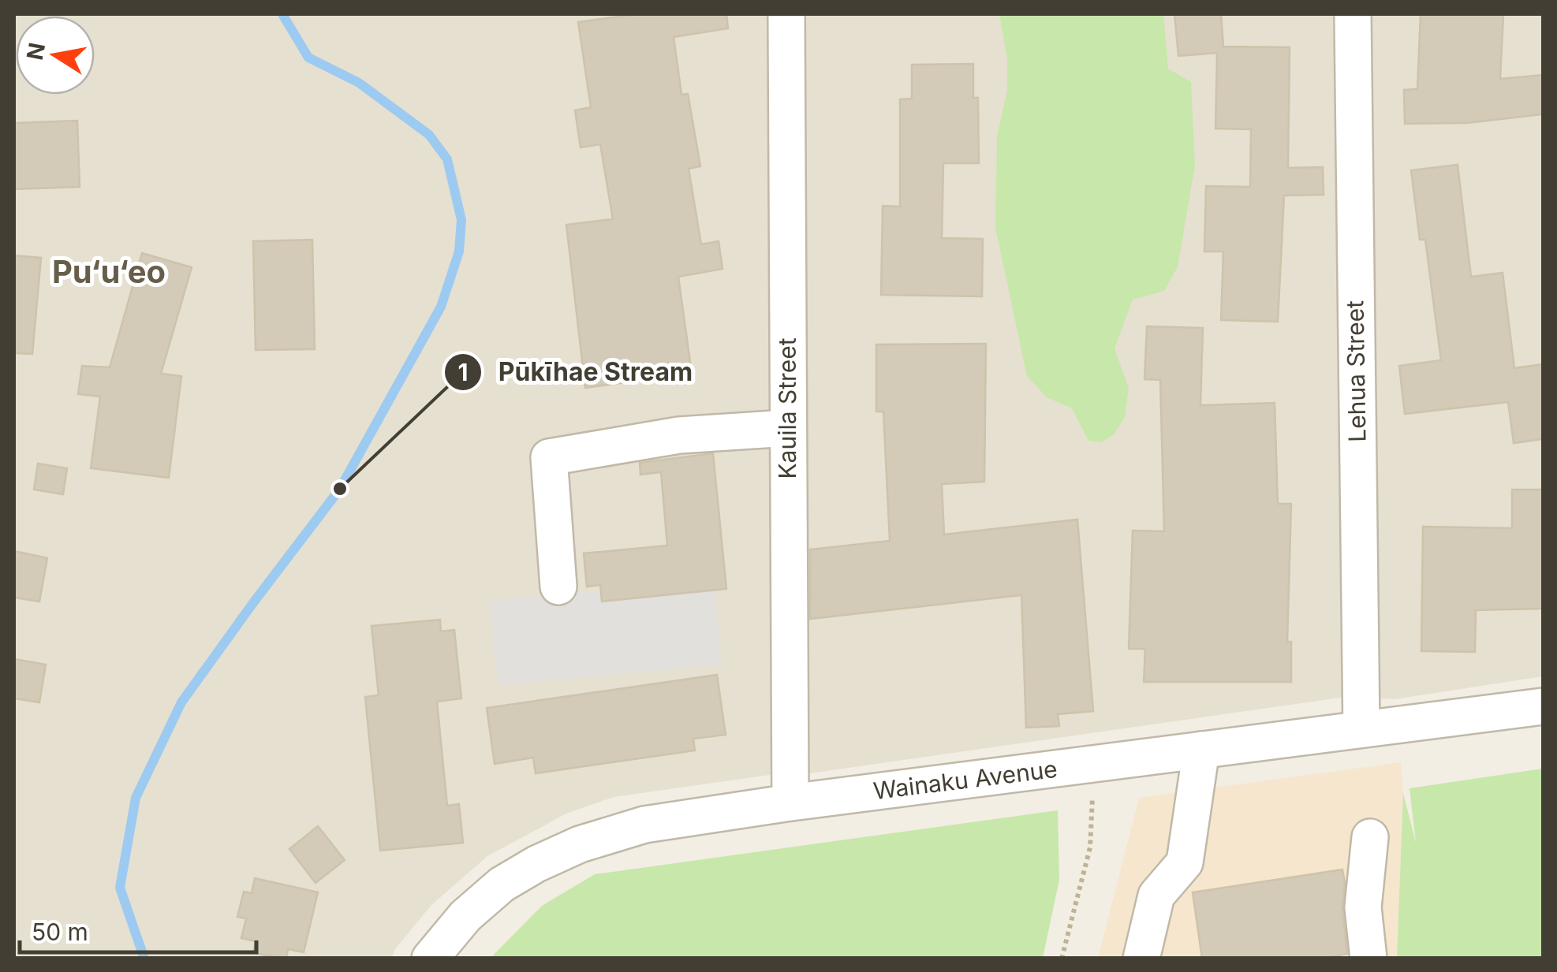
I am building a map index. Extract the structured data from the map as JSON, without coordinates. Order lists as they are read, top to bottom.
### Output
{
  "streets": {
    "street": ["Lehua Street", "Kauila Street", "Wainaku Avenue"]
  },
  "crossings": [
    ["Lehua Street", "Wainaku Avenue"],
    ["Kauila Street", "Wainaku Avenue"]
  ],
  "districts": ["Pu‘u‘eo"],
  "places": ["Pūkīhae Stream"],
  "scale_bar": "50 m",
  "north": "left"
}
